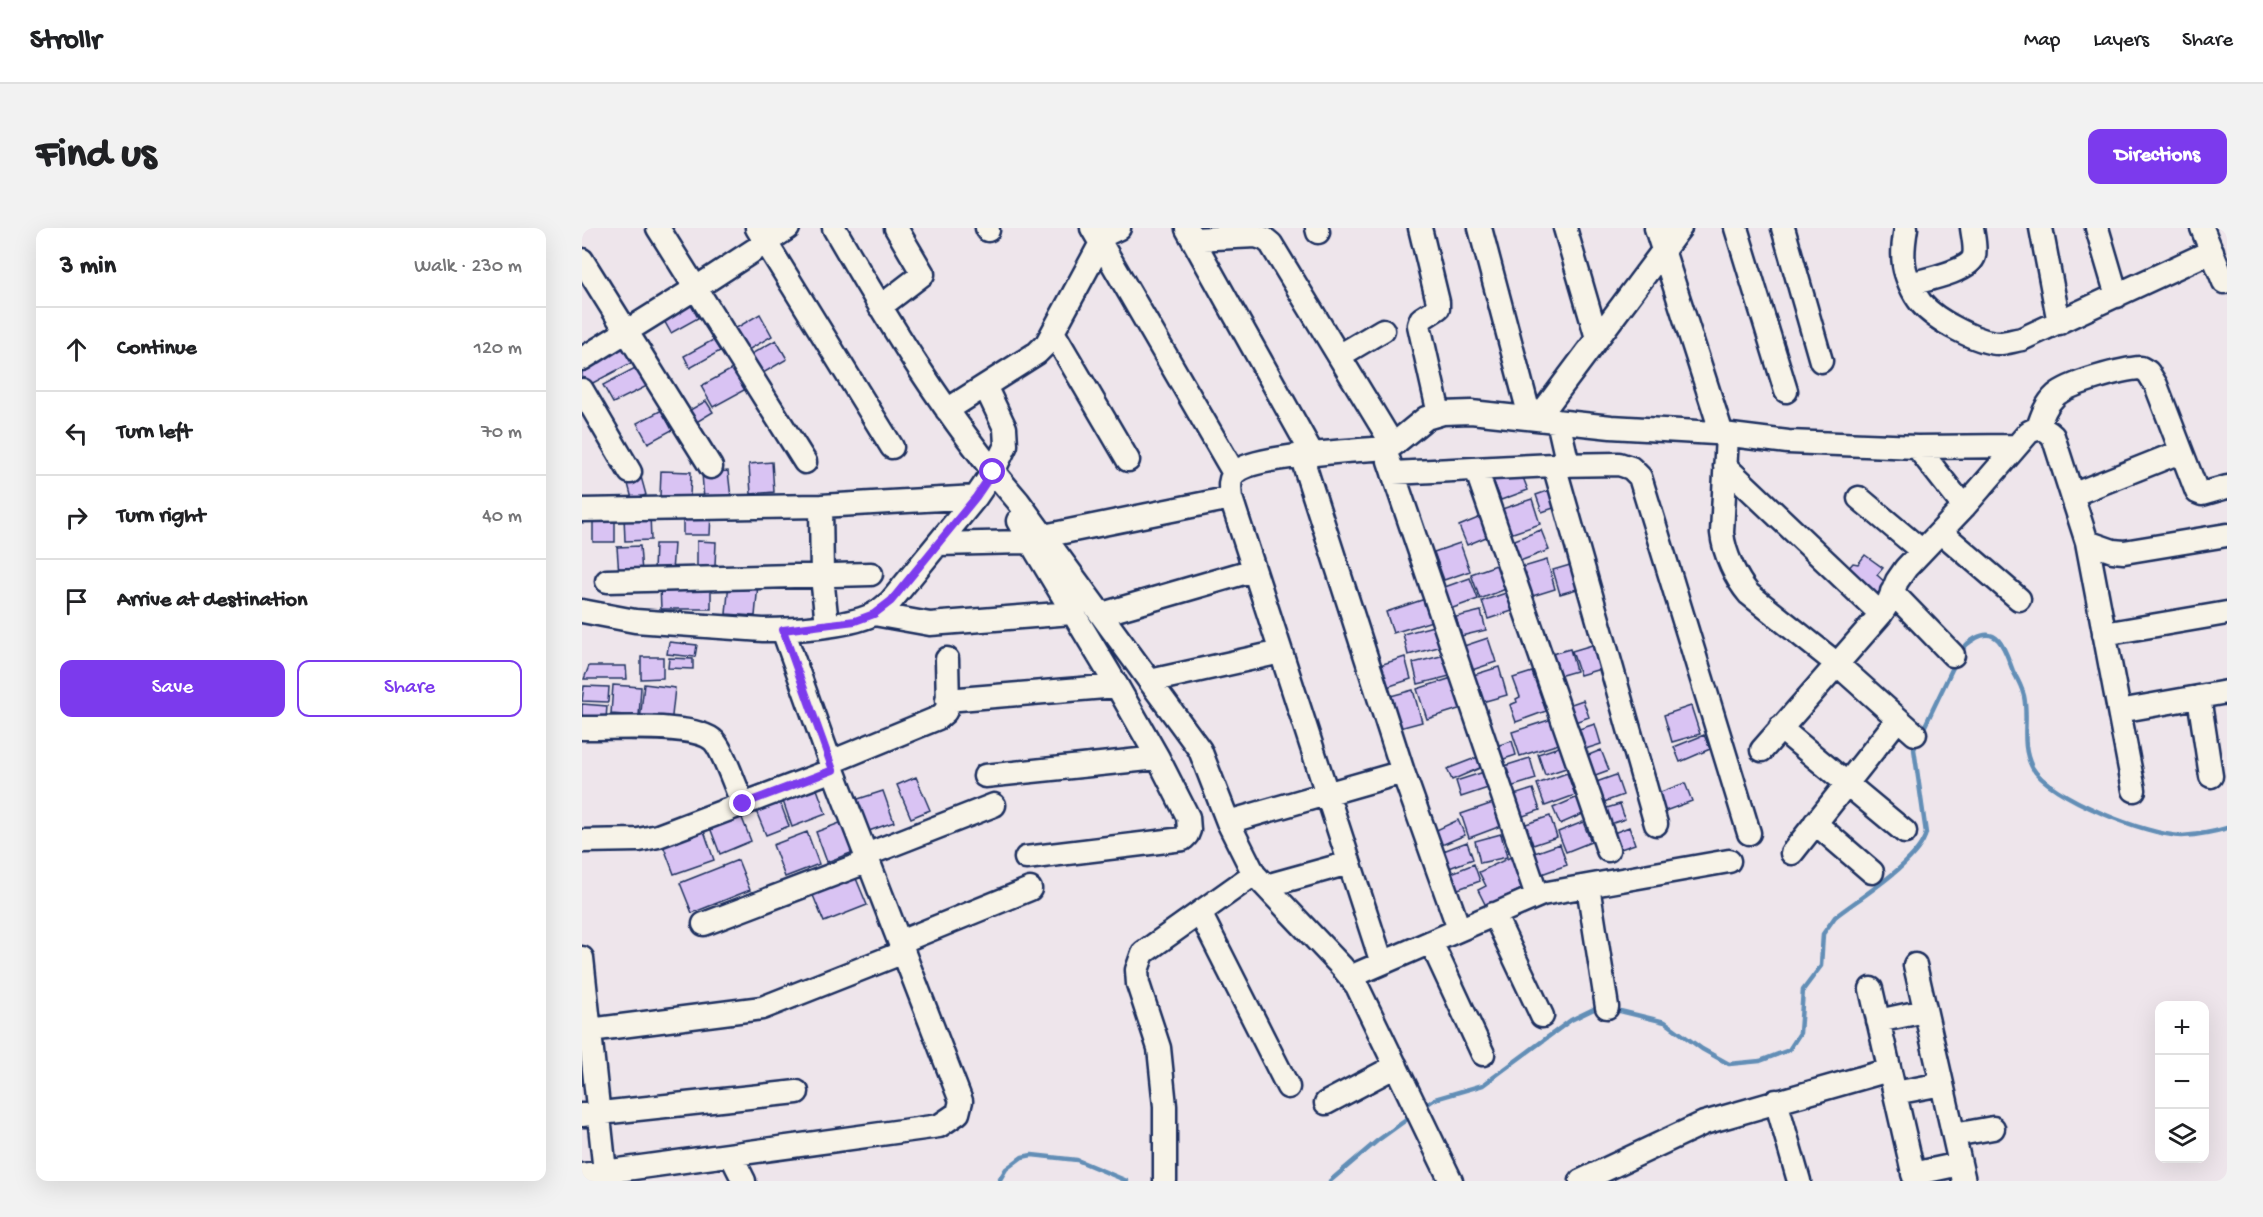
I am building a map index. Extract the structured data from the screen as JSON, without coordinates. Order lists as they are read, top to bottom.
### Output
{
  "page": {
    "header": "Strollr",
    "nav": ["Map", "Layers", "Share"],
    "buttons": [
      "Directions",
      ["Save", "Share"]
    ],
    "title": "Find us",
    "heading": ["3 min", "Walk · 230 m"],
    "list": [
      ["Continue", "120 m"],
      ["Turn left", "70 m"],
      ["Turn right", "40 m"],
      "Arrive at destination"
    ],
    "map_buttons": ["+", "−"]
  }
}
